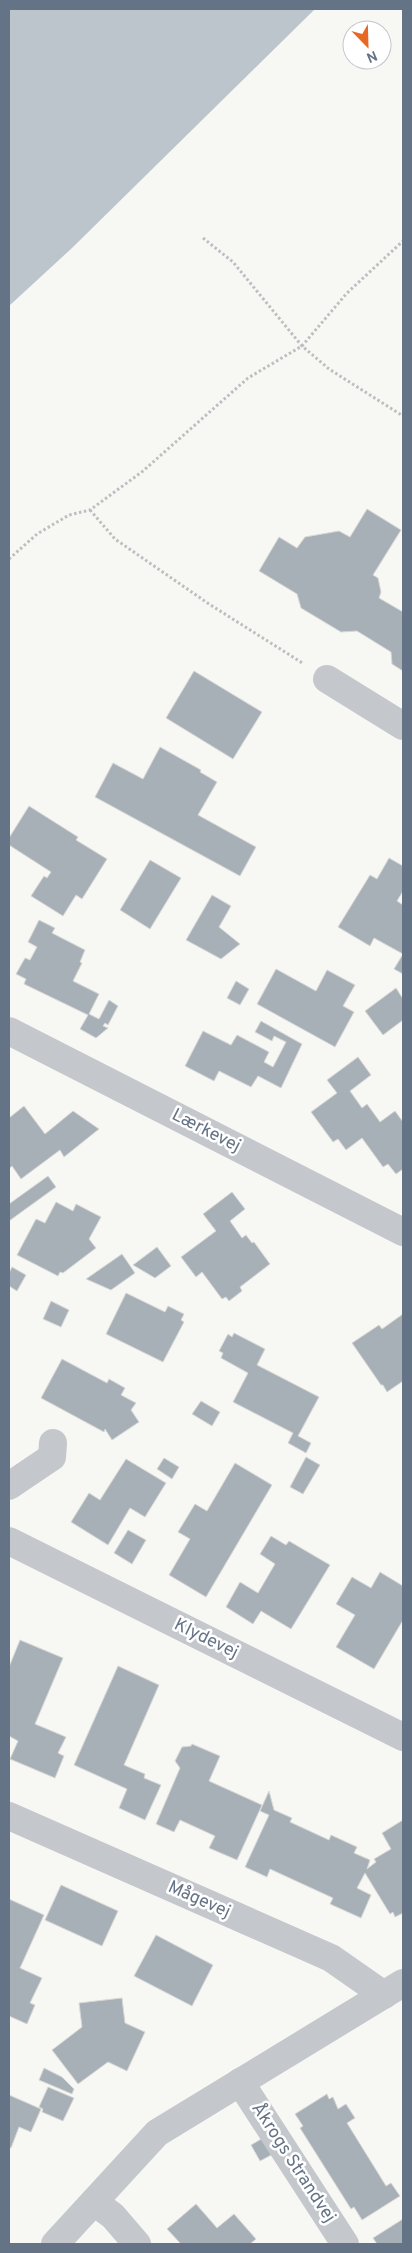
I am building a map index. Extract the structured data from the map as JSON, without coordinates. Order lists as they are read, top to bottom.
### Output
{
  "streets": {
    "street": [
      "Lærkevej",
      "Klydevej",
      "Mågevej",
      "Åkrogs Strandvej"
    ]
  },
  "north": "bottom right"
}
